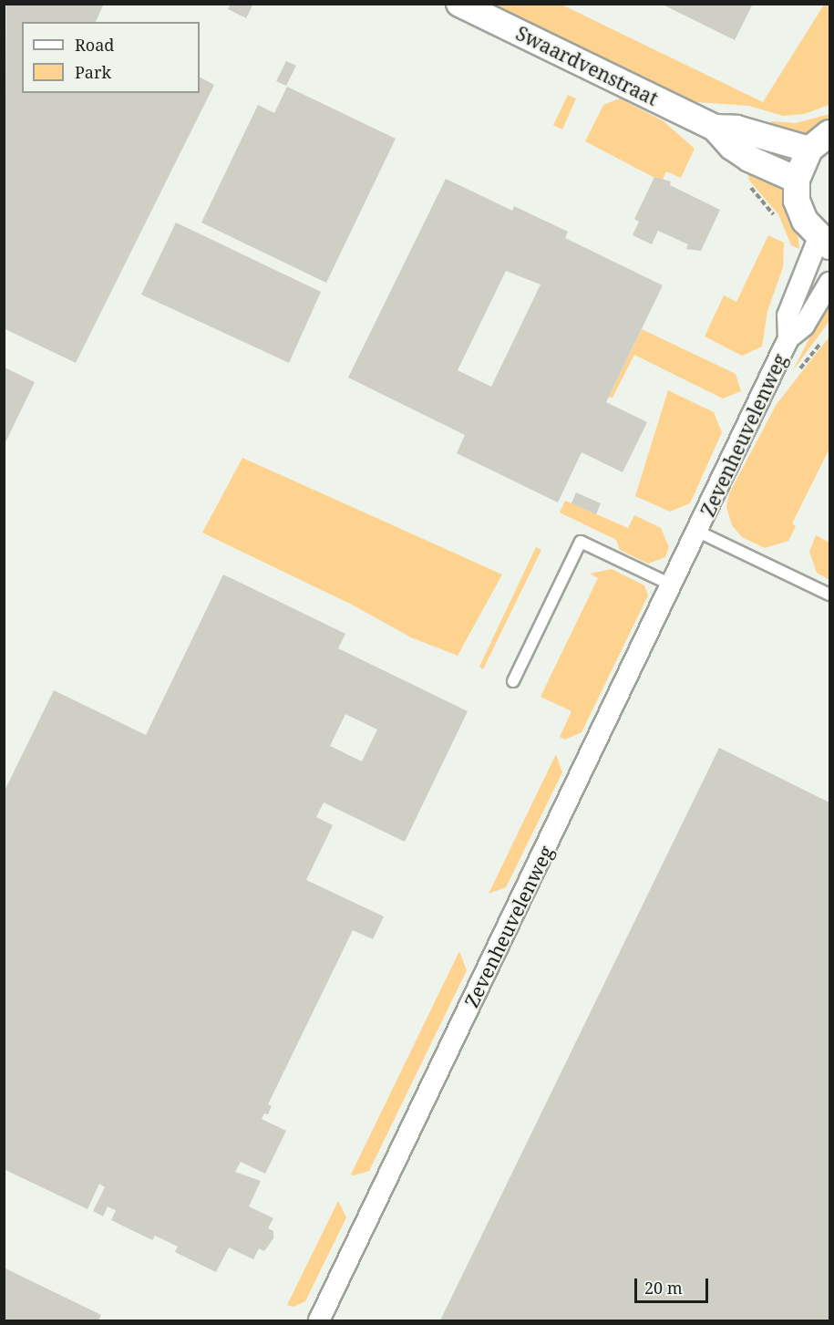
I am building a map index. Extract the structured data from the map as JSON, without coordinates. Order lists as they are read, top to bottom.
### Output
{
  "streets": {
    "street": ["Swaardvenstraat", "Zevenheuvelenweg"]
  },
  "legend": ["Road", "Park"],
  "scale_bar": "20 m"
}
